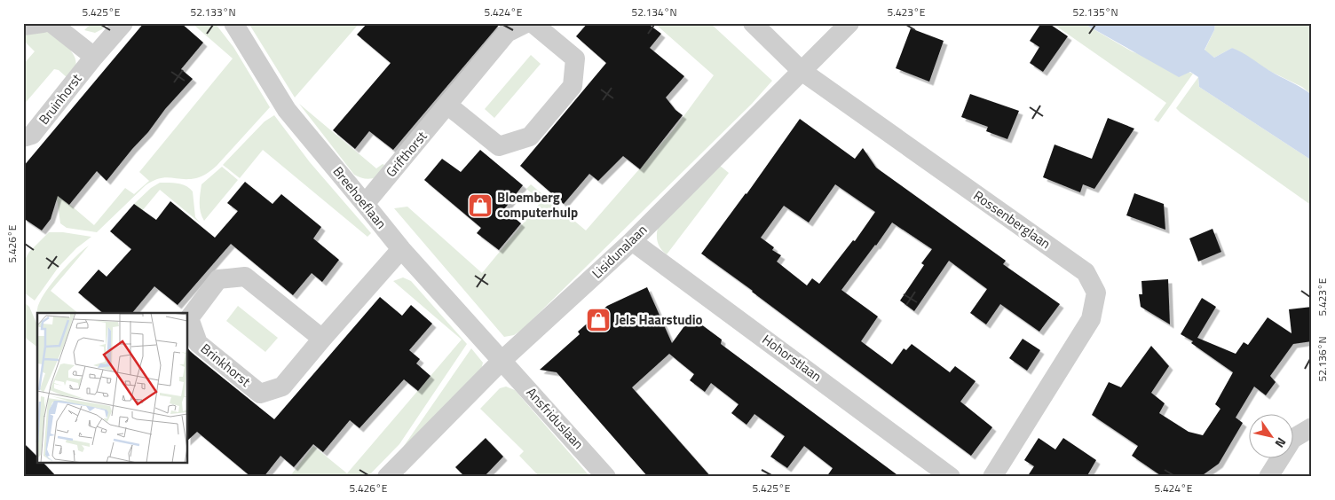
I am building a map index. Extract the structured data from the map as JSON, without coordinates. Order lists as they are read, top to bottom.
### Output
{
  "streets": {
    "street": [
      "Bruinhorst",
      "Grifthorst",
      "Breehoeflaan",
      "Rossenberglaan",
      "Lisidunalaan",
      "Hohorstlaan",
      "Brinkhorst",
      "Ansfriduslaan"
    ]
  },
  "crossings": [
    ["Grifthorst", "Breehoeflaan"],
    ["Breehoeflaan", "Lisidunalaan"],
    ["Breehoeflaan", "Brinkhorst"],
    ["Breehoeflaan", "Ansfriduslaan"],
    ["Rossenberglaan", "Lisidunalaan"],
    ["Lisidunalaan", "Hohorstlaan"],
    ["Lisidunalaan", "Ansfriduslaan"]
  ],
  "places": {
    "shop": ["Bloemberg computerhulp", "Jels Haarstudio"]
  },
  "north": "bottom right",
  "coordinates": [
    "5.425°E",
    "52.133°N",
    "5.424°E",
    "52.134°N",
    "5.423°E",
    "52.135°N",
    "5.426°E",
    "52.136°N"
  ]
}
